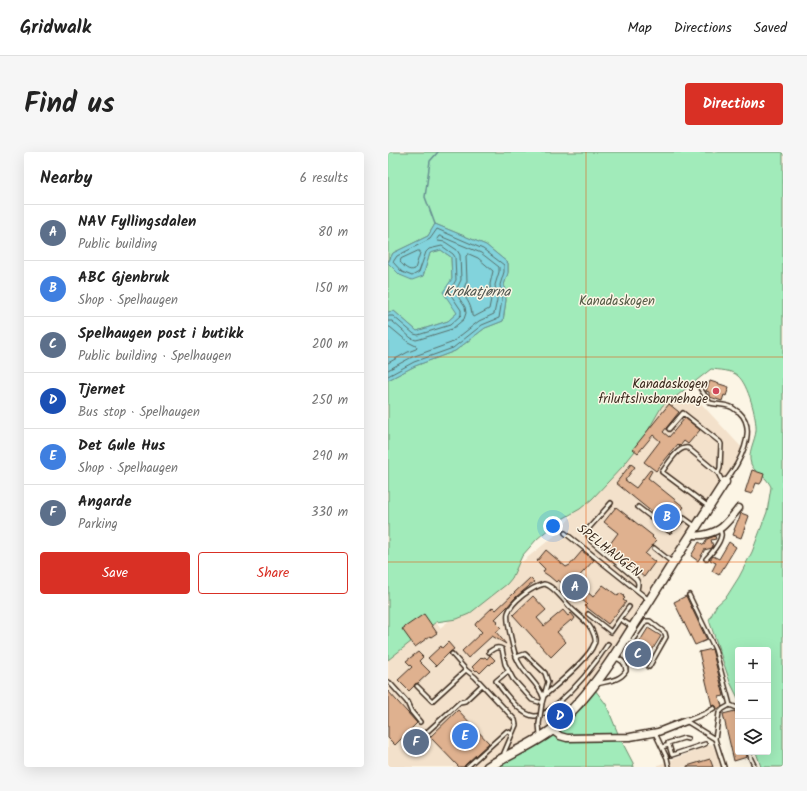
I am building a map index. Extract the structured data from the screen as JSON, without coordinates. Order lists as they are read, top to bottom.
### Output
{
  "streets": {
    "lane": ["SPELHAUGEN"]
  },
  "water": ["Krokatjørna"],
  "parks": ["Kanadaskogen"],
  "places": ["Kanadaskogen friluftslivsbarnehage"],
  "page": {
    "header": "Gridwalk",
    "nav": ["Map", "Directions", "Saved"],
    "title": "Find us",
    "buttons": [
      "Directions",
      ["Save", "Share"]
    ],
    "heading": ["Nearby", "6 results"],
    "list": [
      {
        "mark": "A",
        "name": "NAV Fyllingsdalen",
        "note": "Public building",
        "value": "80 m"
      },
      {
        "mark": "B",
        "name": "ABC Gjenbruk",
        "note": "Shop · Spelhaugen",
        "value": "150 m"
      },
      {
        "mark": "C",
        "name": "Spelhaugen post i butikk",
        "note": "Public building · Spelhaugen",
        "value": "200 m"
      },
      {
        "mark": "D",
        "name": "Tjernet",
        "note": "Bus stop · Spelhaugen",
        "value": "250 m"
      },
      {
        "mark": "E",
        "name": "Det Gule Hus",
        "note": "Shop · Spelhaugen",
        "value": "290 m"
      },
      {
        "mark": "F",
        "name": "Angarde",
        "note": "Parking",
        "value": "330 m"
      }
    ],
    "pins": [
      "B",
      "A",
      "C",
      "D",
      "E",
      "F"
    ],
    "map_buttons": ["+", "−"]
  }
}
